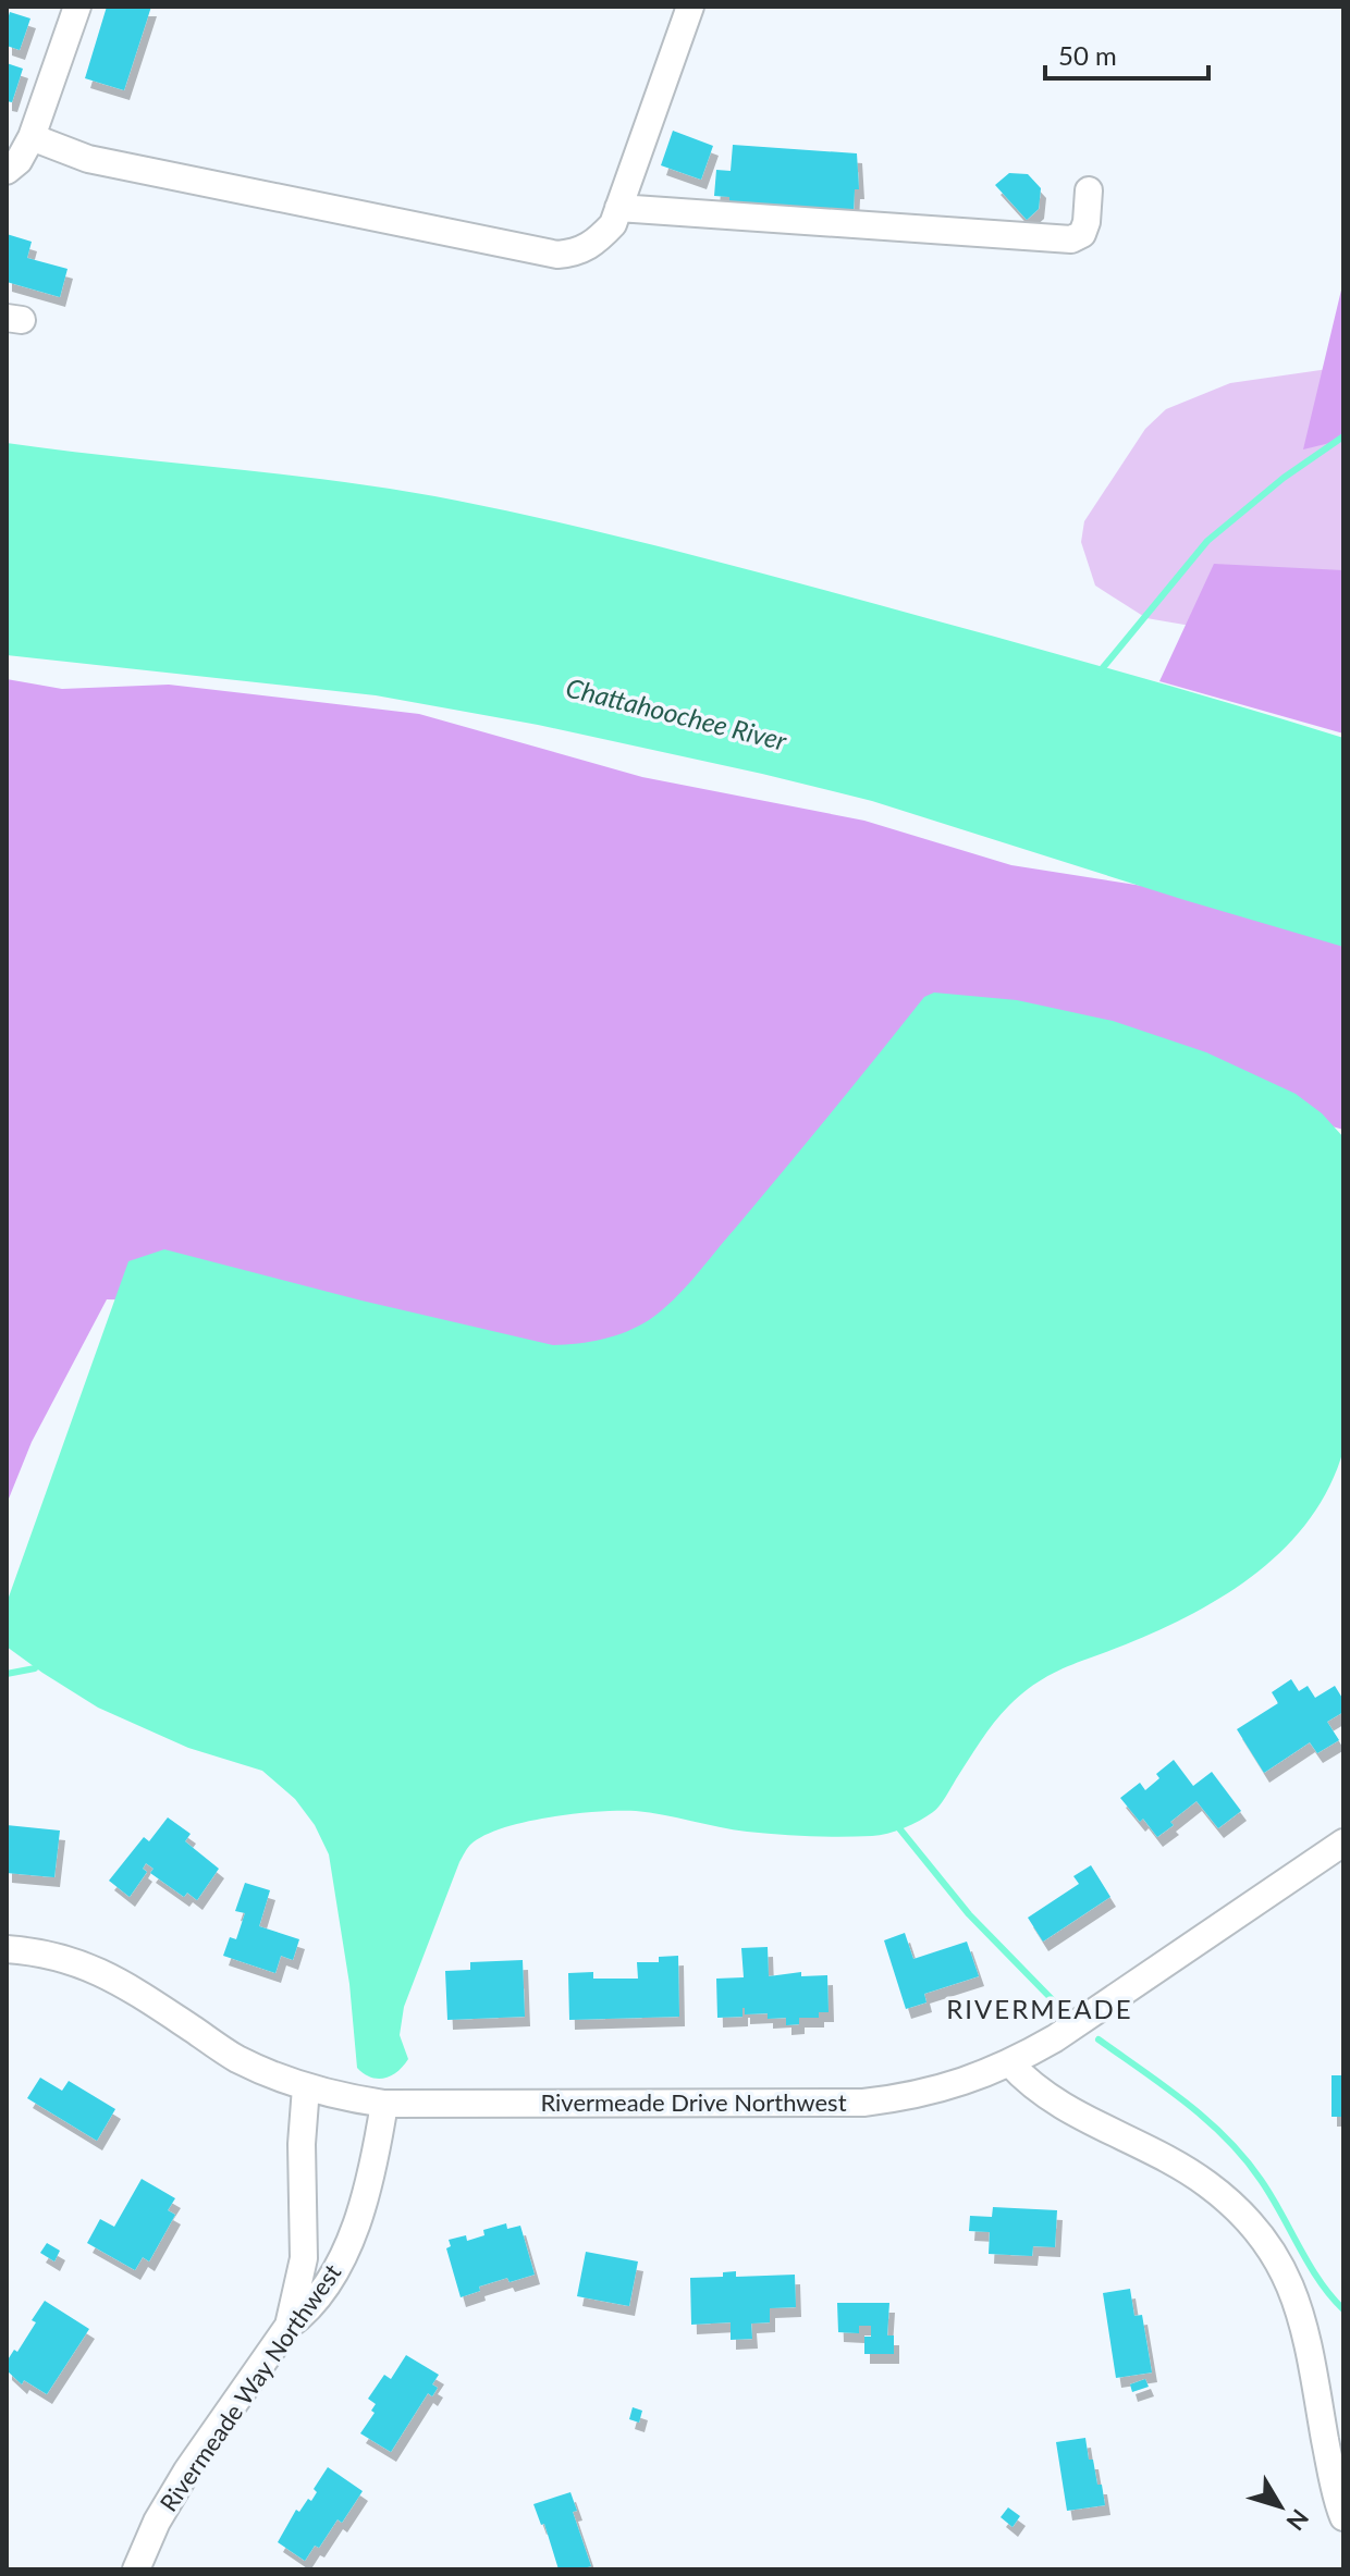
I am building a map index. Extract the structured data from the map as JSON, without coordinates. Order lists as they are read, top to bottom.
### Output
{
  "streets": {
    "street": ["Rivermeade Drive Northwest", "Rivermeade Way Northwest"]
  },
  "crossings": [
    ["Rivermeade Drive Northwest", "Rivermeade Way Northwest"]
  ],
  "districts": ["RIVERMEADE"],
  "water": ["Chattahoochee River"],
  "scale_bar": "50 m",
  "north": "bottom right"
}
